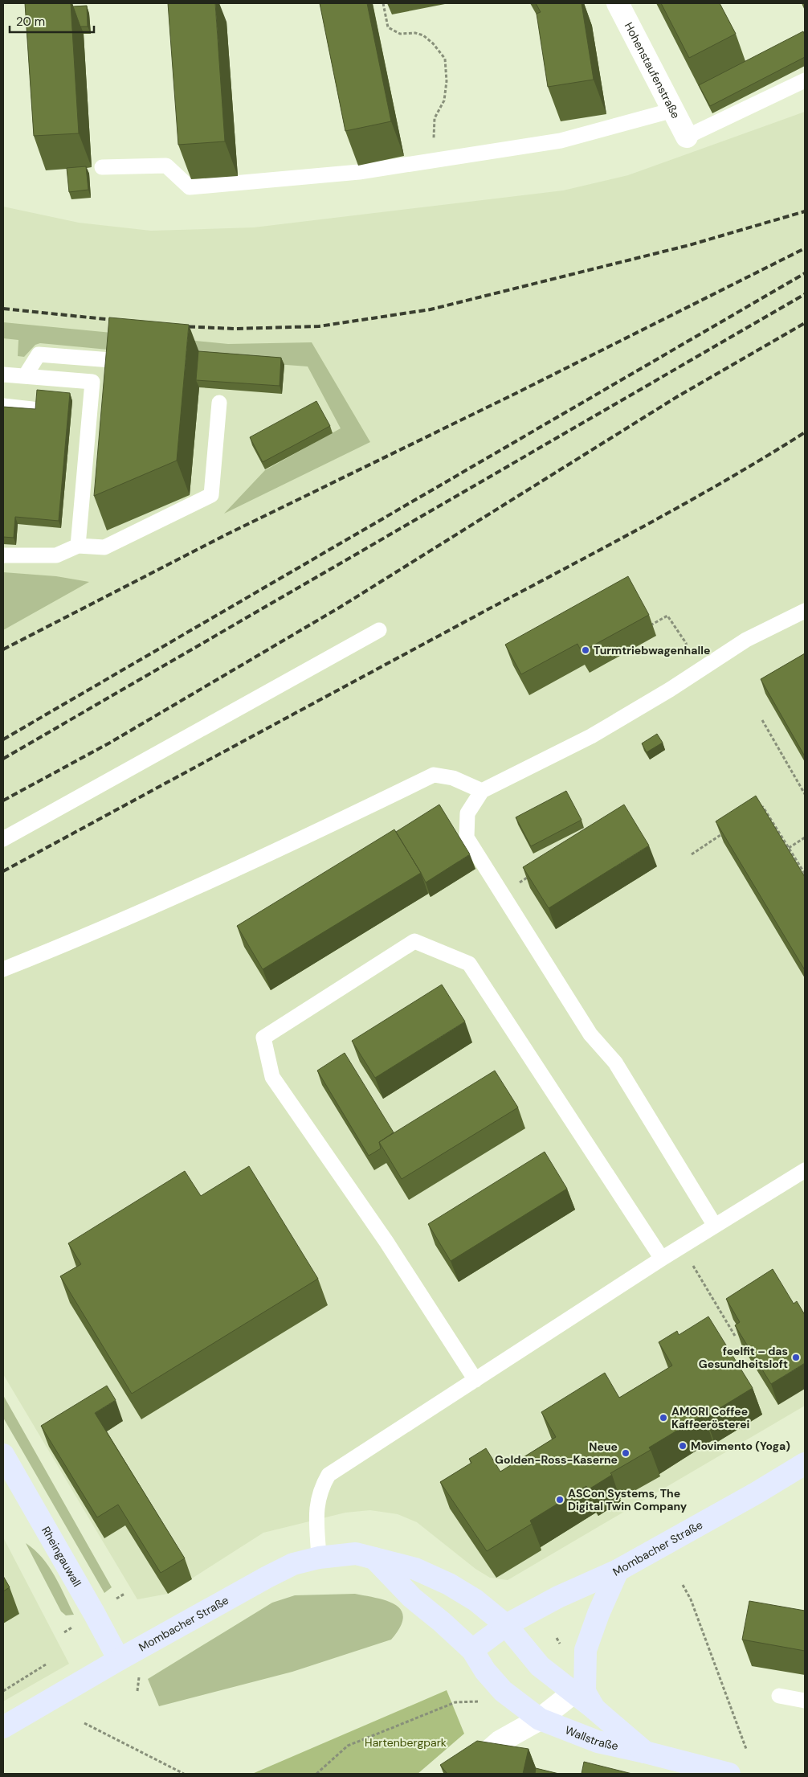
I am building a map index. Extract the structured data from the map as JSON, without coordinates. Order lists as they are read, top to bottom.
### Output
{
  "streets": {
    "main road": ["Mombacher Straße", "Rheingauwall", "Wallstraße"],
    "street": ["Hohenstaufenstraße"]
  },
  "crossings": [
    ["Mombacher Straße", "Rheingauwall"],
    ["Mombacher Straße", "Wallstraße"]
  ],
  "parks": ["Hartenbergpark"],
  "places": [
    "Turmtriebwagenhalle",
    "feelfit – das Gesundheitsloft",
    "AMORI Coffee Kaffeerösterei",
    "Movimento (Yoga)",
    "Neue Golden-Ross-Kaserne",
    "ASCon Systems, The Digital Twin Company"
  ],
  "scale_bar": "20 m"
}
